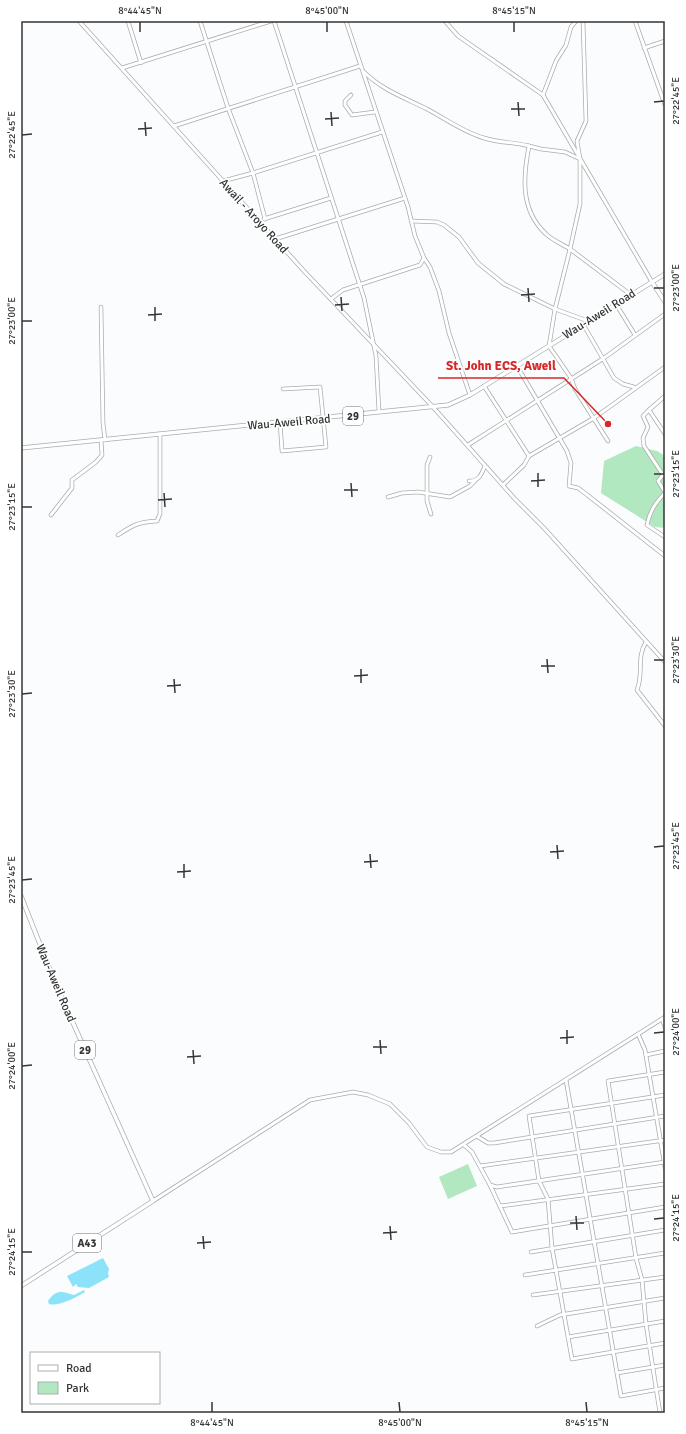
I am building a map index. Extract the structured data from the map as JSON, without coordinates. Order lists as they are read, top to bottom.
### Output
{
  "streets": {
    "main road": ["Wau-Aweil Road", "29", "A43"],
    "street": ["Awail - Aroyo Road"]
  },
  "crossings": [
    ["Awail - Aroyo Road", "Wau-Aweil Road"],
    ["Wau-Aweil Road", "A43"]
  ],
  "places": ["St. John ECS, Aweil"],
  "legend": ["Road", "Park"],
  "coordinates": [
    "8°44'45\"N",
    "8°45'00\"N",
    "8°45'15\"N",
    "27°22'45\"E",
    "27°23'00\"E",
    "27°23'15\"E",
    "27°23'30\"E",
    "27°23'45\"E",
    "27°24'00\"E",
    "27°24'15\"E"
  ]
}
